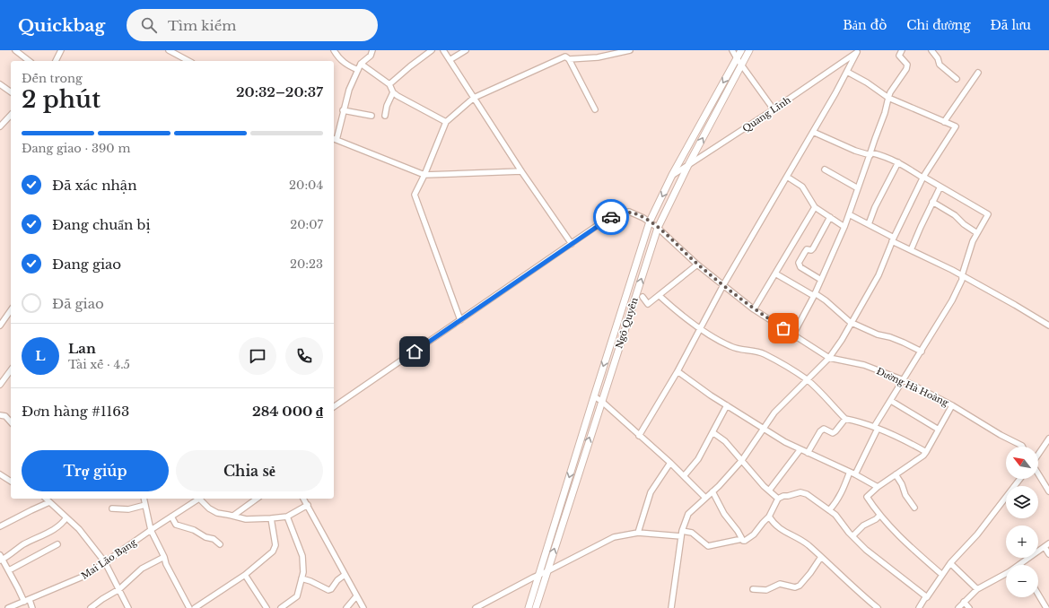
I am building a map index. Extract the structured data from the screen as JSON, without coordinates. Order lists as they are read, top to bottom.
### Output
{
  "streets": {
    "main road": ["Ngô Quyền"],
    "street": ["Quang Lĩnh", "Đường Hà Hoàng", "Mai Lão Bạng"]
  },
  "crossings": [
    ["Quang Lĩnh", "Ngô Quyền"],
    ["Ngô Quyền", "Đường Hà Hoàng"]
  ],
  "north": "top left",
  "page": {
    "header": "Quickbag",
    "search": "Tìm kiếm",
    "nav": ["Bản đồ", "Chỉ đường", "Đã lưu"],
    "heading": ["2 phút", "Đến trong", "20:32–20:37"],
    "panel": [
      "Lan",
      "Tài xế · 4.5",
      "Đơn hàng #1163",
      "284 000 ₫"
    ],
    "bar": "Đang giao · 390 m",
    "list": [
      ["Đã xác nhận", "20:04"],
      ["Đang chuẩn bị", "20:07"],
      ["Đang giao", "20:23"],
      "Đã giao"
    ],
    "round": "L",
    "buttons": ["Trợ giúp", "Chia sẻ"],
    "map_buttons": ["+", "−"]
  }
}
